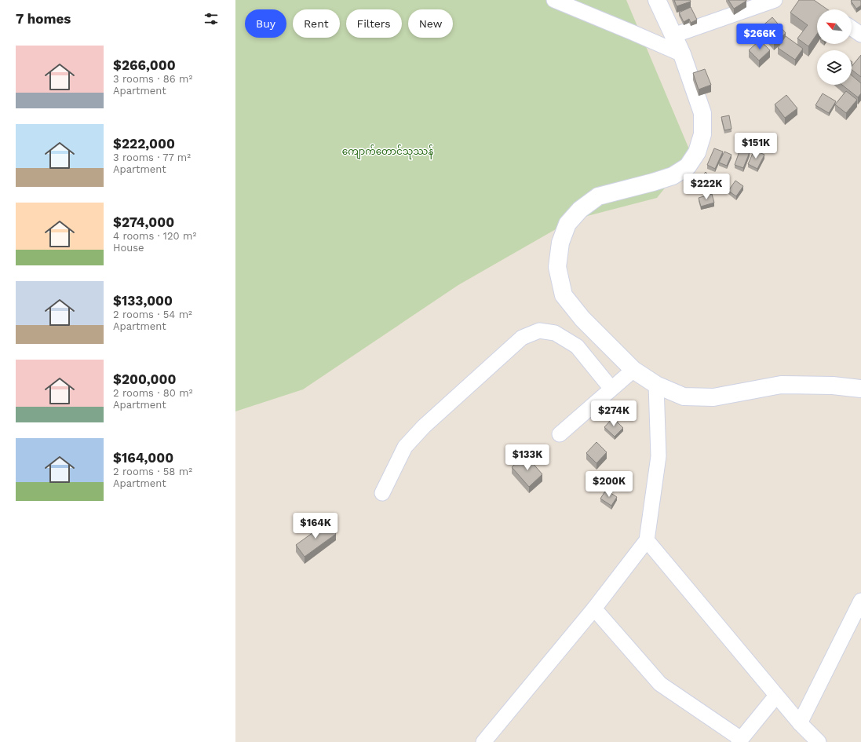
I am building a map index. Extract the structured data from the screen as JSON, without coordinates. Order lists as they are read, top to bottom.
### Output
{
  "parks": ["ကျောက်တောင်သုဿန်"],
  "north": "top left",
  "page": {
    "heading": "7 homes",
    "chip": [
      "Buy",
      "Rent",
      "Filters",
      "New"
    ],
    "price": [
      "$266K",
      "$151K",
      "$222K",
      "$274K",
      "$133K",
      "$200K",
      "$164K"
    ],
    "list": [
      {
        "name": "$266,000",
        "note": "3 rooms · 86 m² · Apartment"
      },
      {
        "name": "$222,000",
        "note": "3 rooms · 77 m² · Apartment"
      },
      {
        "name": "$274,000",
        "note": "4 rooms · 120 m² · House"
      },
      {
        "name": "$133,000",
        "note": "2 rooms · 54 m² · Apartment"
      },
      {
        "name": "$200,000",
        "note": "2 rooms · 80 m² · Apartment"
      },
      {
        "name": "$164,000",
        "note": "2 rooms · 58 m² · Apartment"
      }
    ]
  }
}
